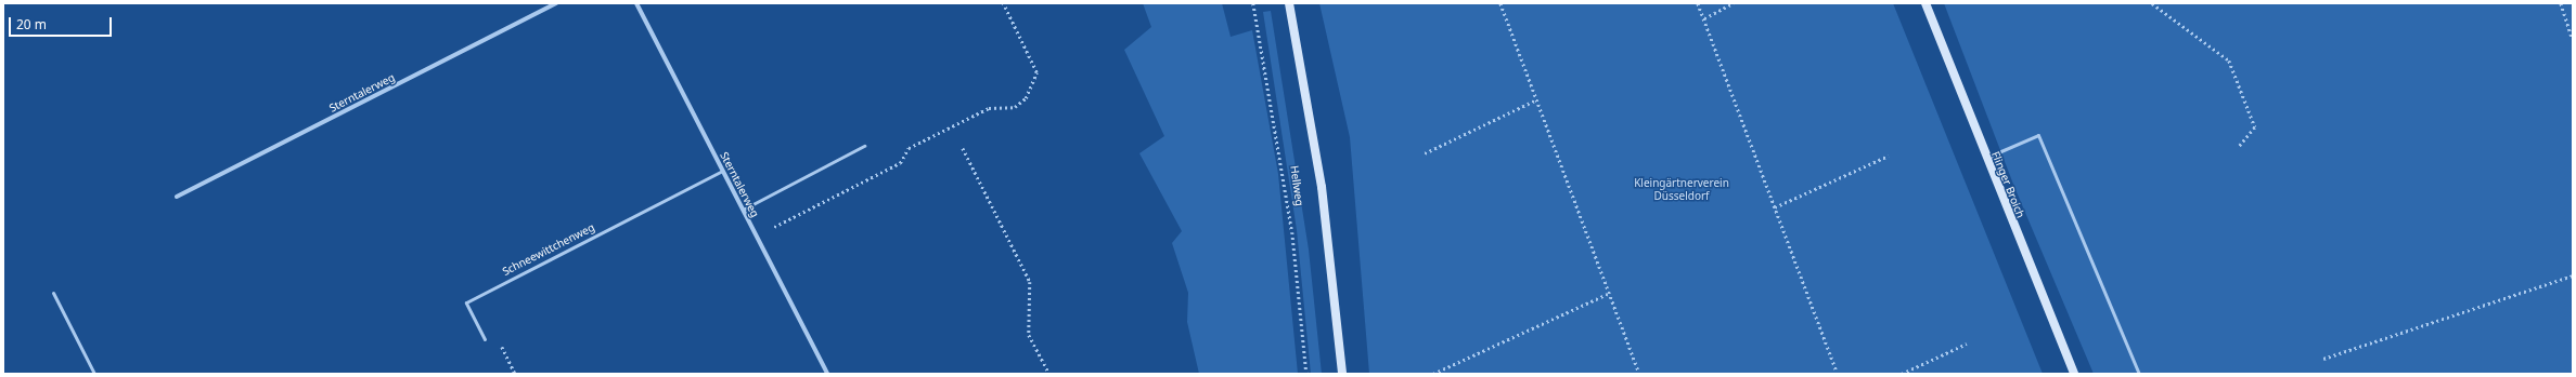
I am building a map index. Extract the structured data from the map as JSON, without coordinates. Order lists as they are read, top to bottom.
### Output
{
  "streets": {
    "street": ["Sterntalerweg", "Flinger Broich"],
    "lane": ["Schneewittchenweg"],
    "path": ["Hellweg"]
  },
  "crossings": [
    ["Sterntalerweg", "Schneewittchenweg"]
  ],
  "parks": ["Kleingärtnerverein Düsseldorf"],
  "scale_bar": "20 m"
}
